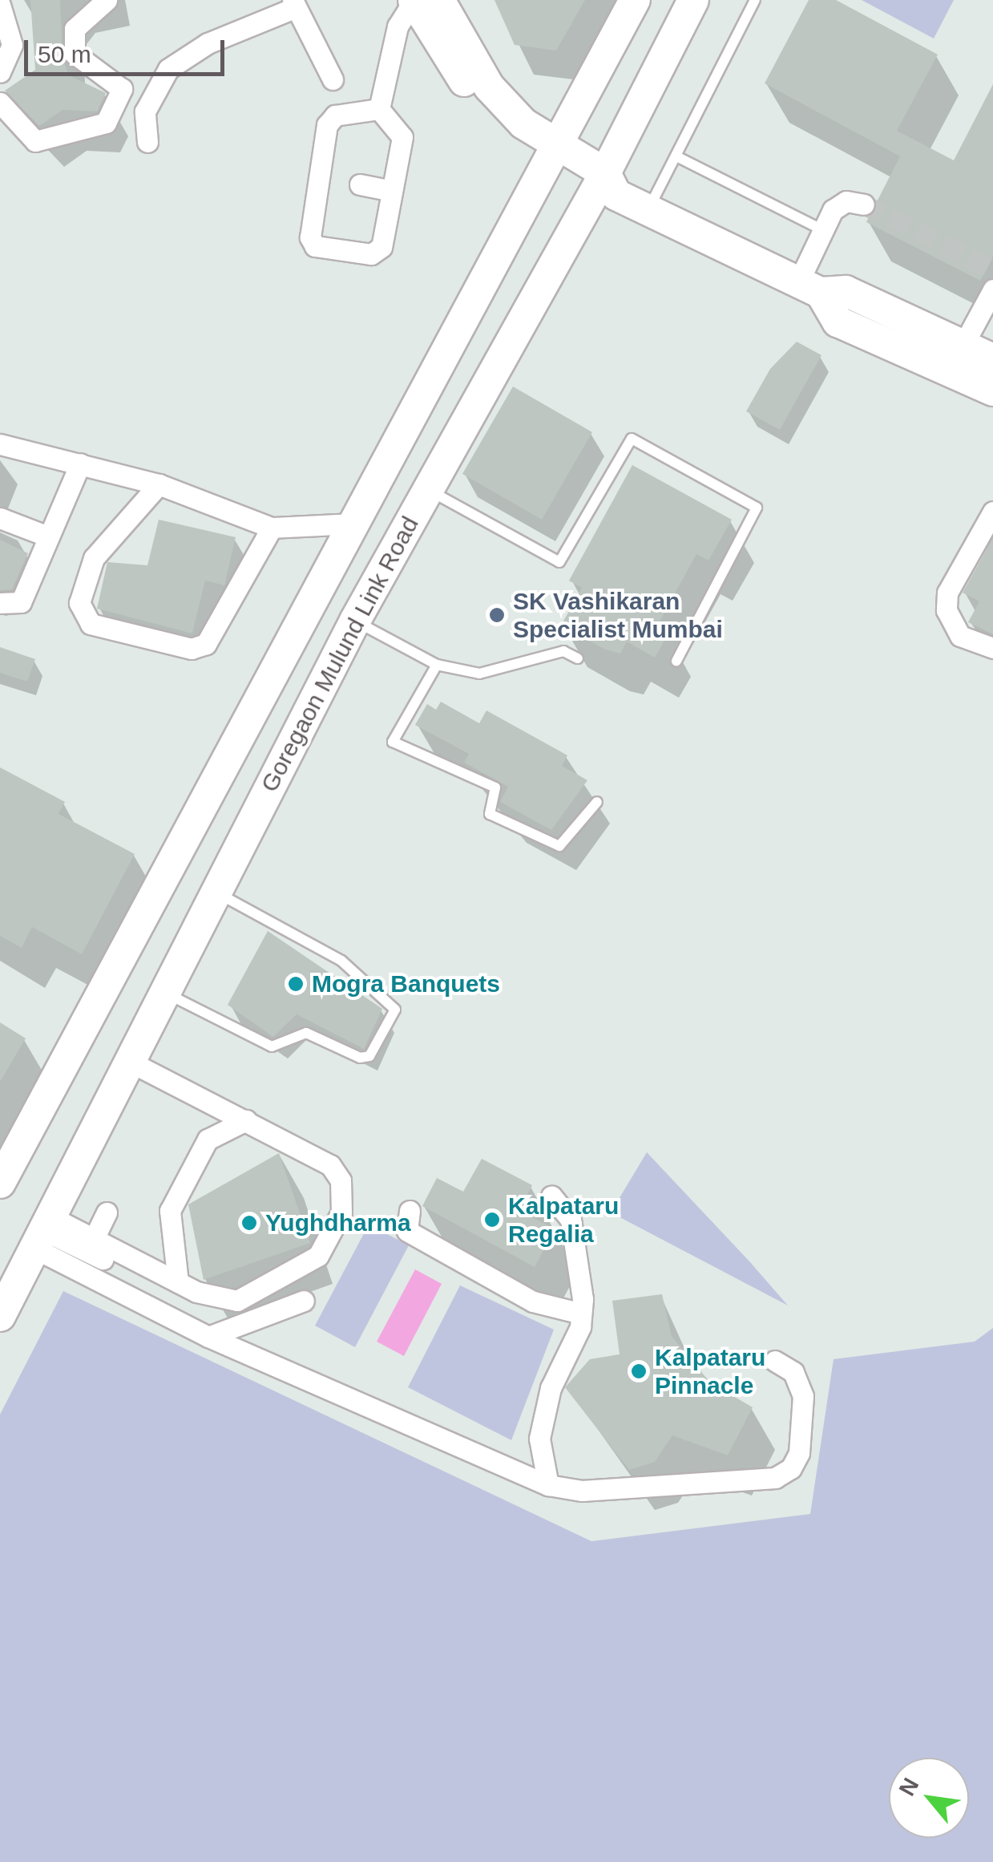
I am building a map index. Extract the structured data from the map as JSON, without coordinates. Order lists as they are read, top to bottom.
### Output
{
  "streets": {
    "main road": ["Goregaon Mulund Link Road"]
  },
  "places": [
    "SK Vashikaran Specialist Mumbai",
    "Mogra Banquets",
    "Kalpataru Regalia",
    "Yughdharma",
    "Kalpataru Pinnacle"
  ],
  "scale_bar": "50 m",
  "north": "top left"
}
